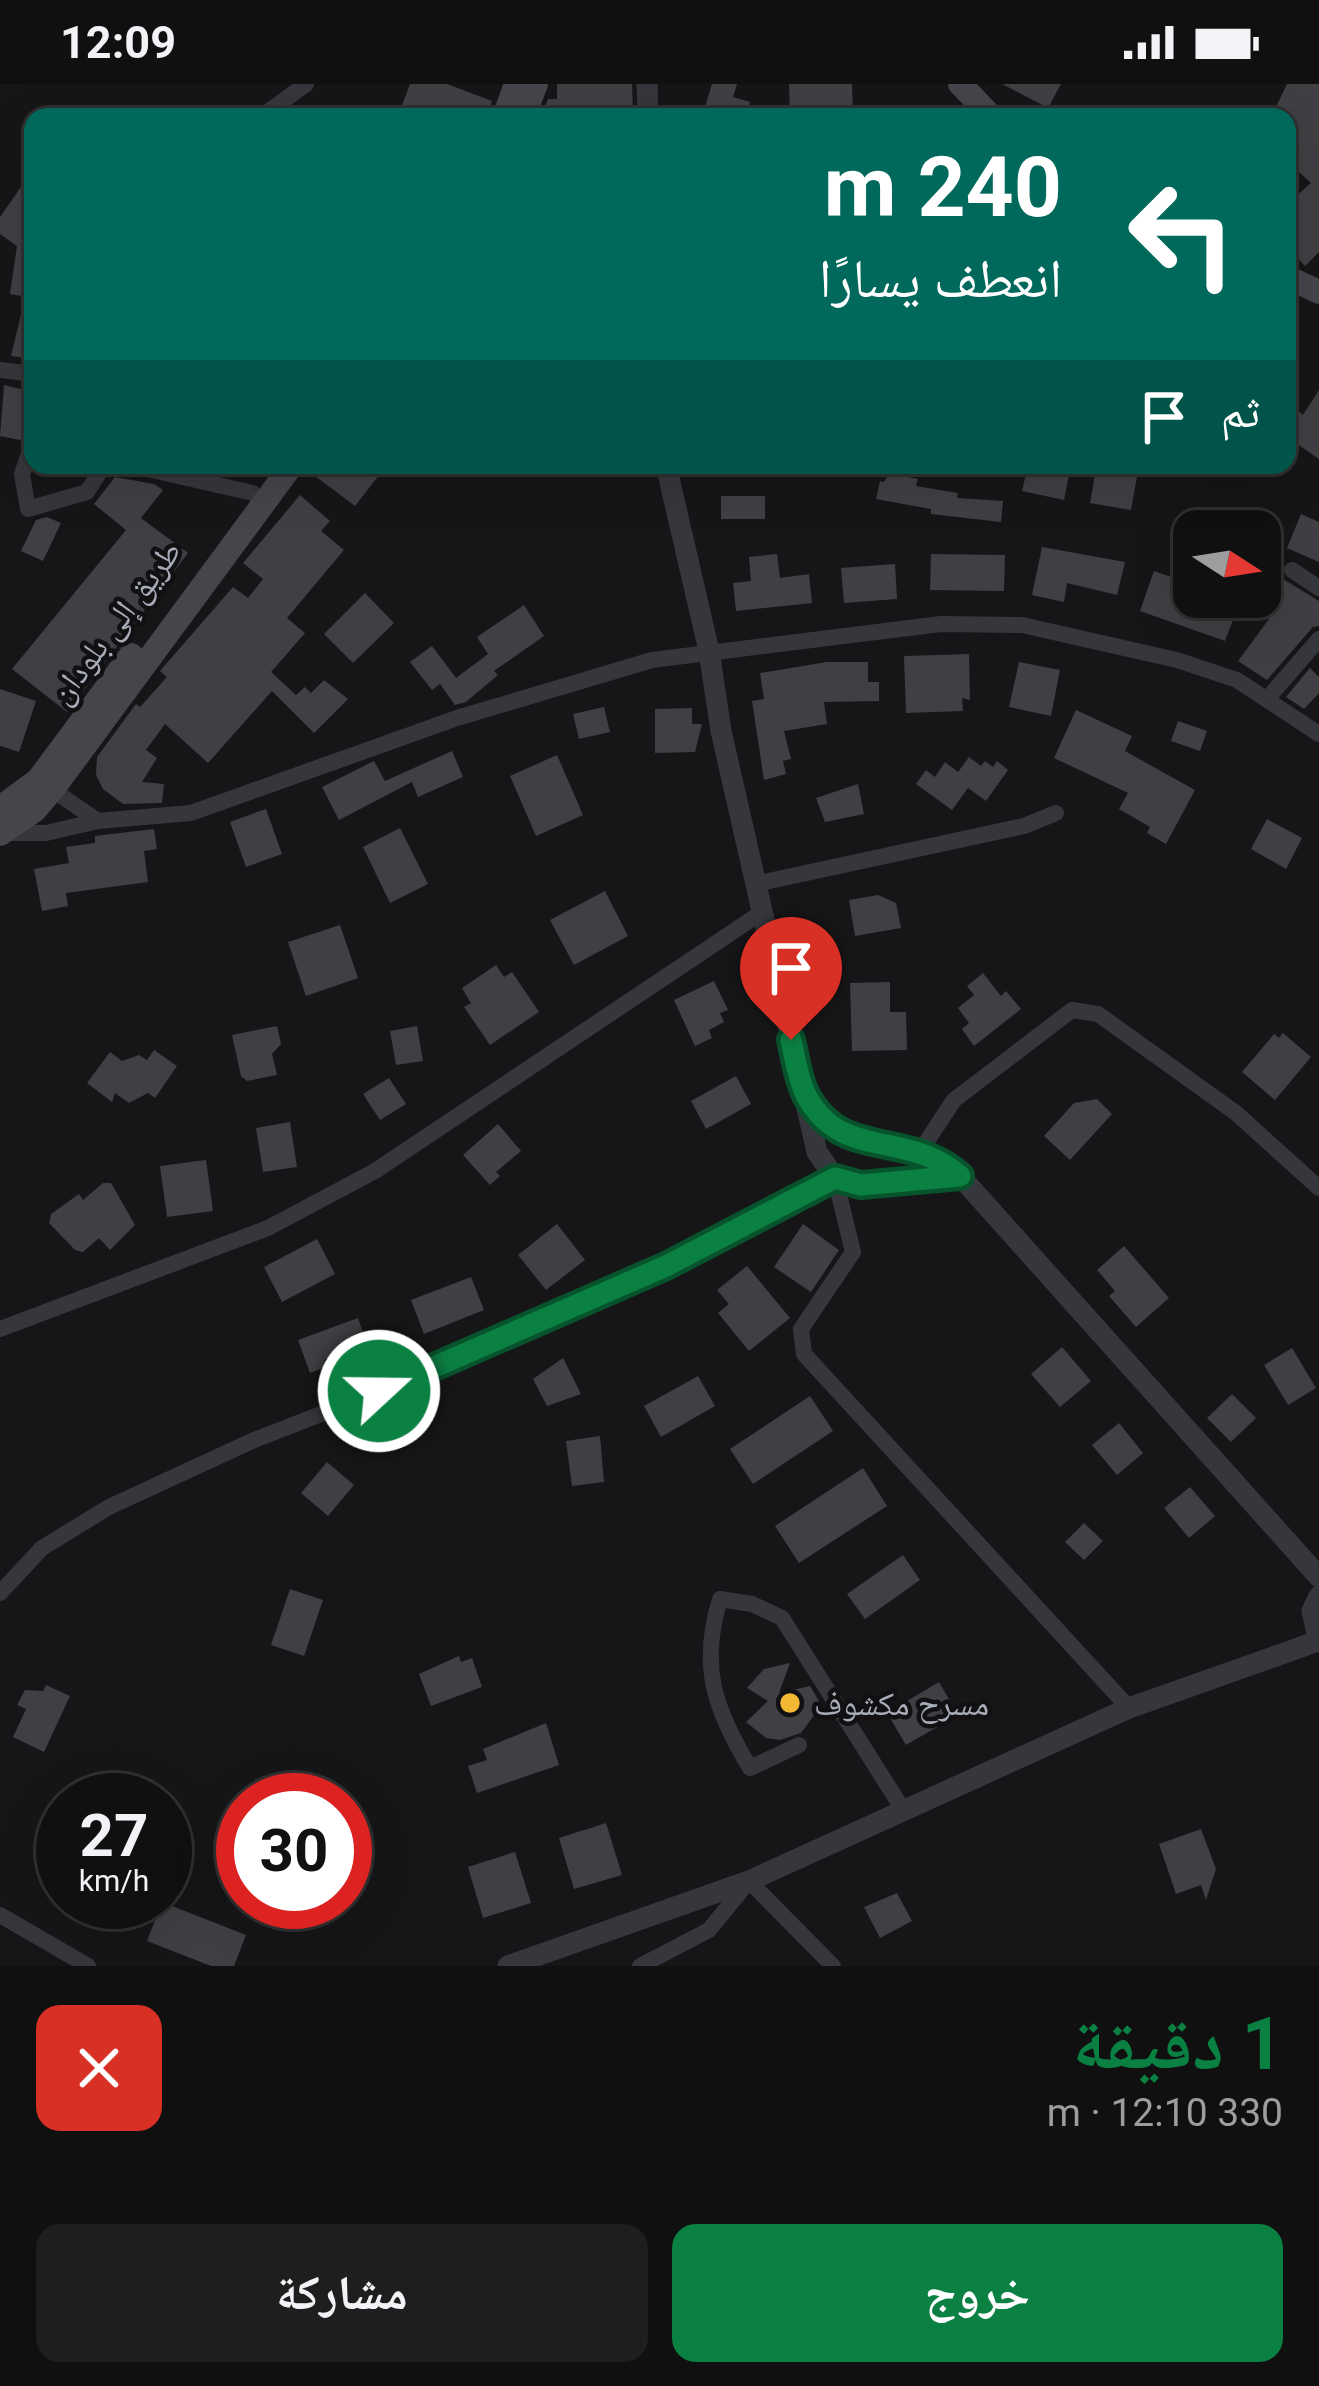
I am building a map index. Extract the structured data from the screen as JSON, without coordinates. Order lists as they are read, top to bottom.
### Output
{
  "streets": {
    "main road": ["طريق إلى بلودان"]
  },
  "places": ["مسرح مكشوف"],
  "north": "right",
  "page": {
    "status": "12:09",
    "turn": ["240 m", "انعطف يسارًا"],
    "then": "ثم",
    "speed": "27 km/h",
    "limit": "30",
    "heading": ["1 دقيقة", "330 m · 12:10"],
    "buttons": ["خروج", "مشاركة"]
  }
}
